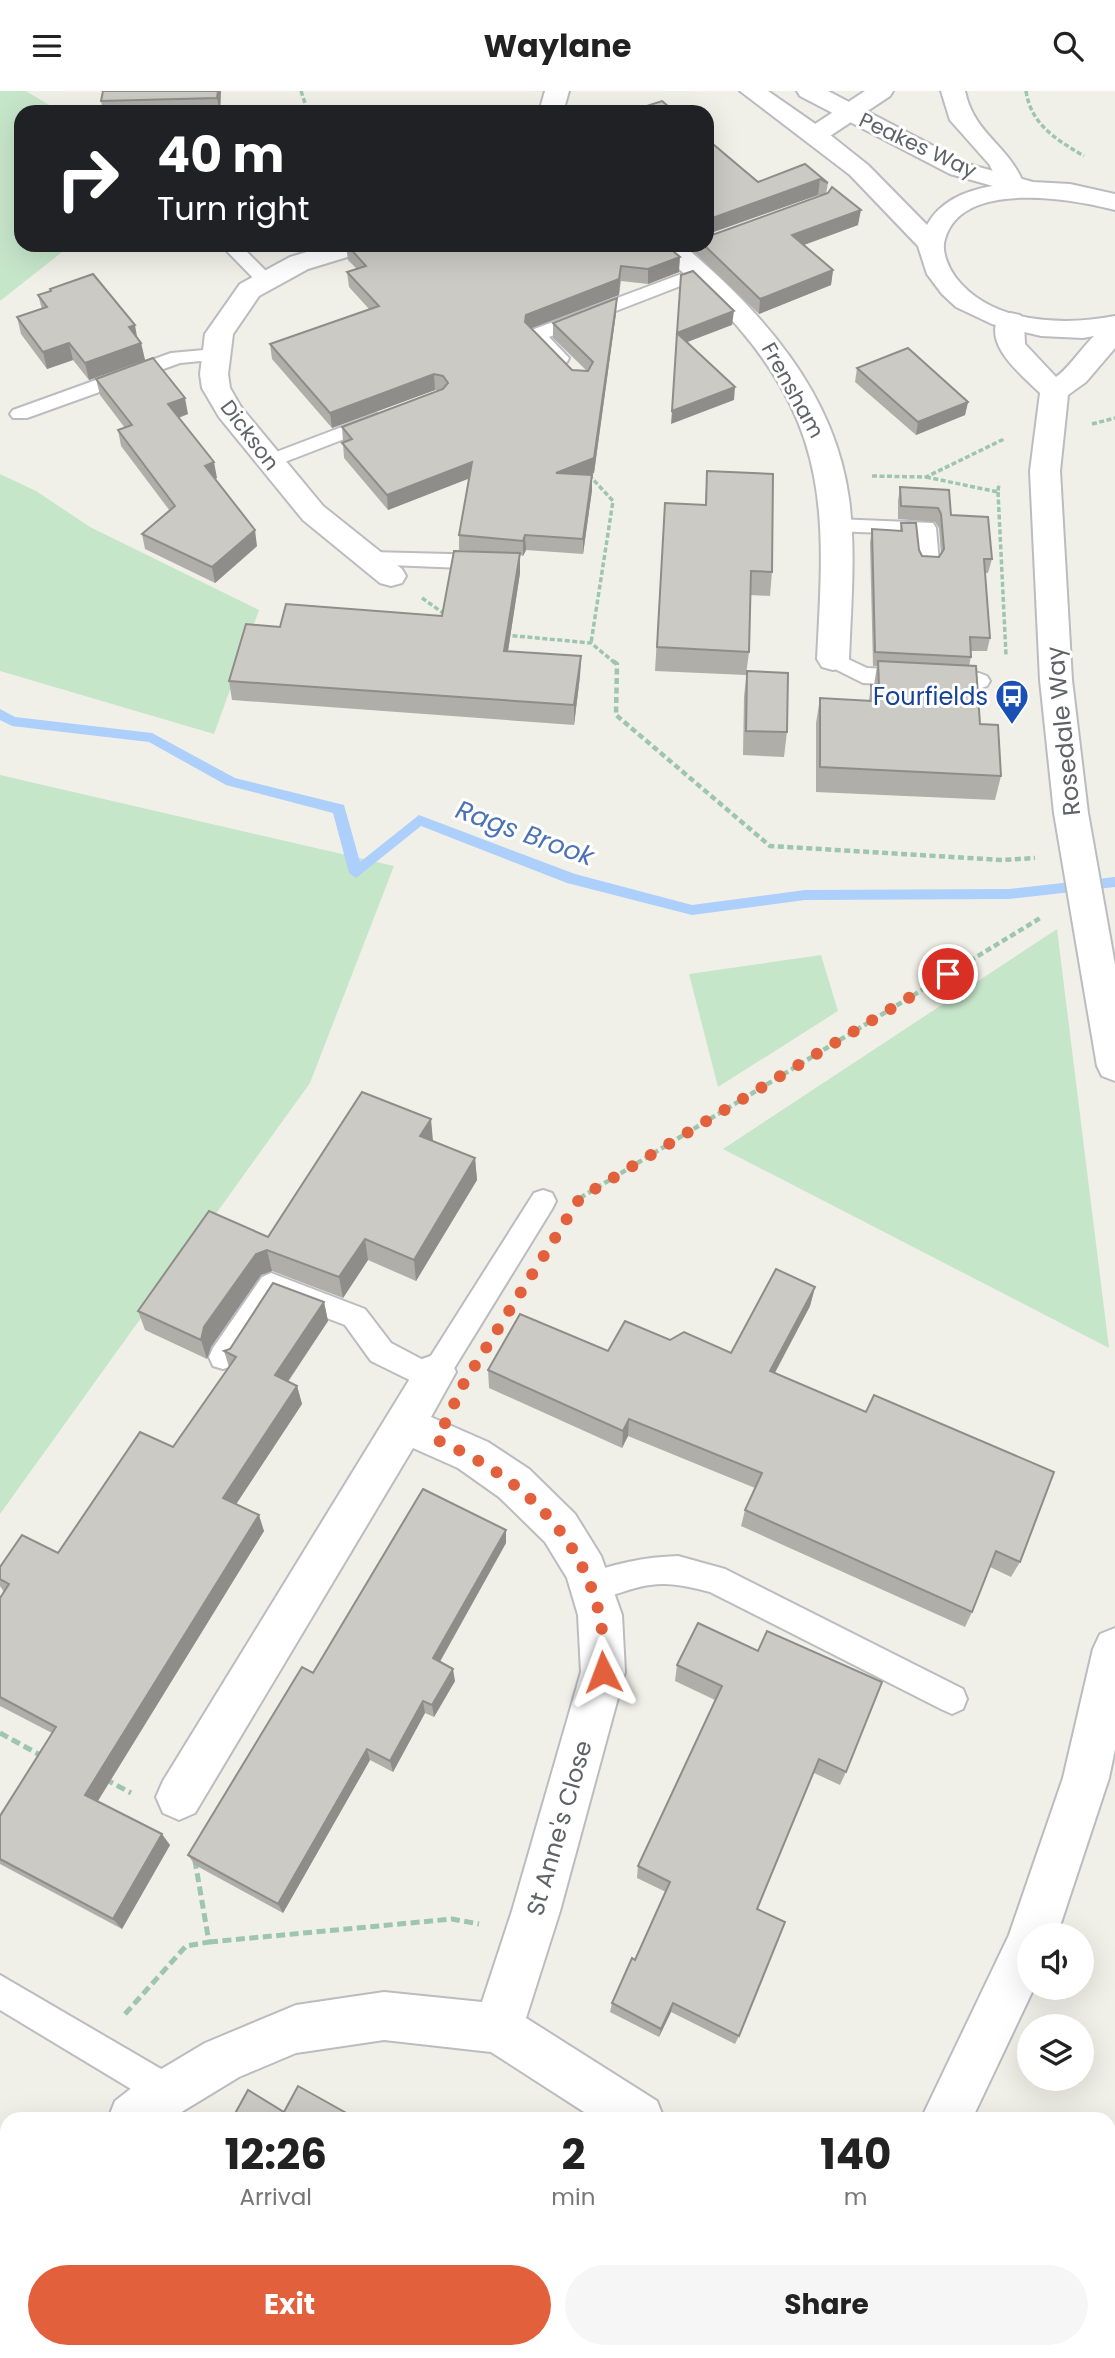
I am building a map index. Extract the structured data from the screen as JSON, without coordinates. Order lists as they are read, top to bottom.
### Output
{
  "streets": {
    "street": [
      "Peakes Way",
      "Frensham",
      "Dickson",
      "Rosedale Way",
      "St Anne's Close"
    ]
  },
  "water": ["Rags Brook"],
  "places": {
    "bus stop": ["Fourfields"]
  },
  "page": {
    "header": "Waylane",
    "turn": ["40 m", "Turn right"],
    "eta": [
      "12:26",
      "Arrival",
      "2",
      "min",
      "140",
      "m"
    ],
    "buttons": ["Exit", "Share"]
  }
}
